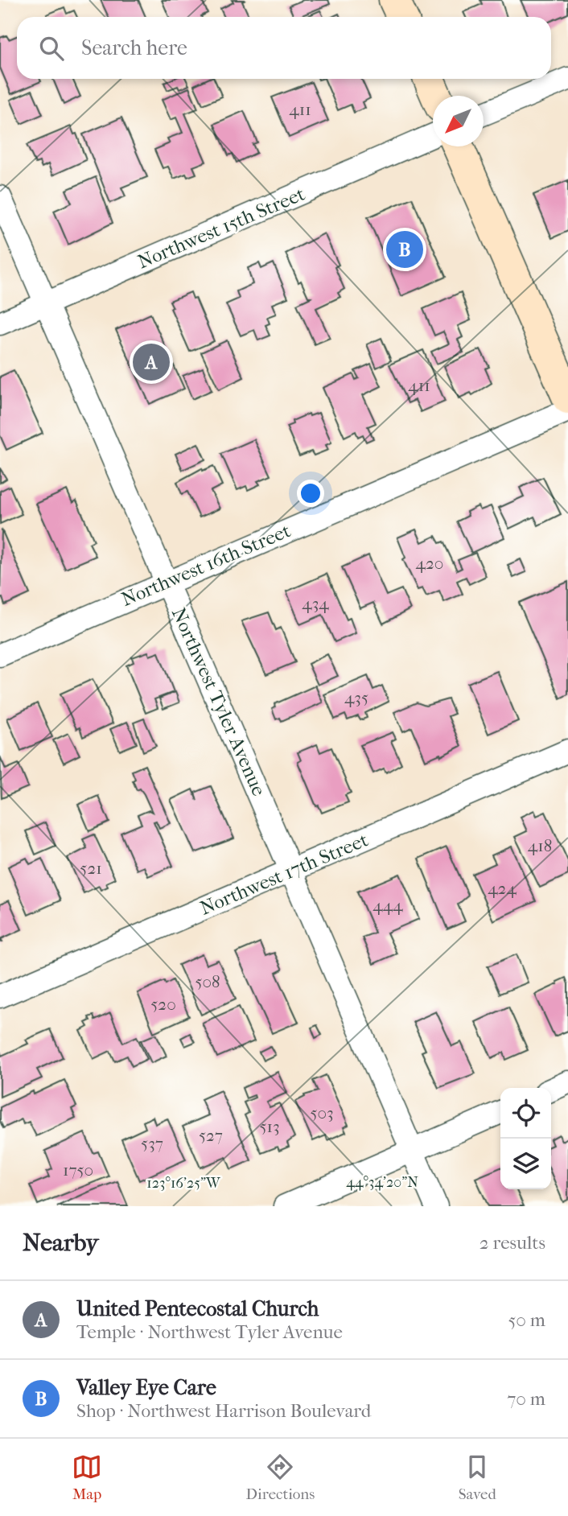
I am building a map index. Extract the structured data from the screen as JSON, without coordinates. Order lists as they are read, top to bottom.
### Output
{
  "streets": {
    "street": [
      "Northwest 15th Street",
      "Northwest 16th Street",
      "Northwest Tyler Avenue",
      "Northwest 17th Street"
    ]
  },
  "crossings": [
    ["Northwest 15th Street", "Northwest Tyler Avenue"],
    ["Northwest 16th Street", "Northwest Tyler Avenue"],
    ["Northwest Tyler Avenue", "Northwest 17th Street"]
  ],
  "house_numbers": [
    "411",
    "411",
    "420",
    "434",
    "435",
    "418",
    "521",
    "424",
    "444",
    "508",
    "520",
    "503",
    "513",
    "527",
    "537",
    "1750"
  ],
  "north": "bottom left",
  "page": {
    "search": "Search here",
    "pins": ["B", "A"],
    "heading": ["Nearby", "2 results"],
    "list": [
      {
        "mark": "A",
        "name": "United Pentecostal Church",
        "note": "Temple · Northwest Tyler Avenue",
        "value": "50 m"
      },
      {
        "mark": "B",
        "name": "Valley Eye Care",
        "note": "Shop · Northwest Harrison Boulevard",
        "value": "70 m"
      }
    ],
    "nav": ["Map", "Directions", "Saved"]
  },
  "coordinates": ["44°34'20\"N", "123°16'25\"W"]
}
